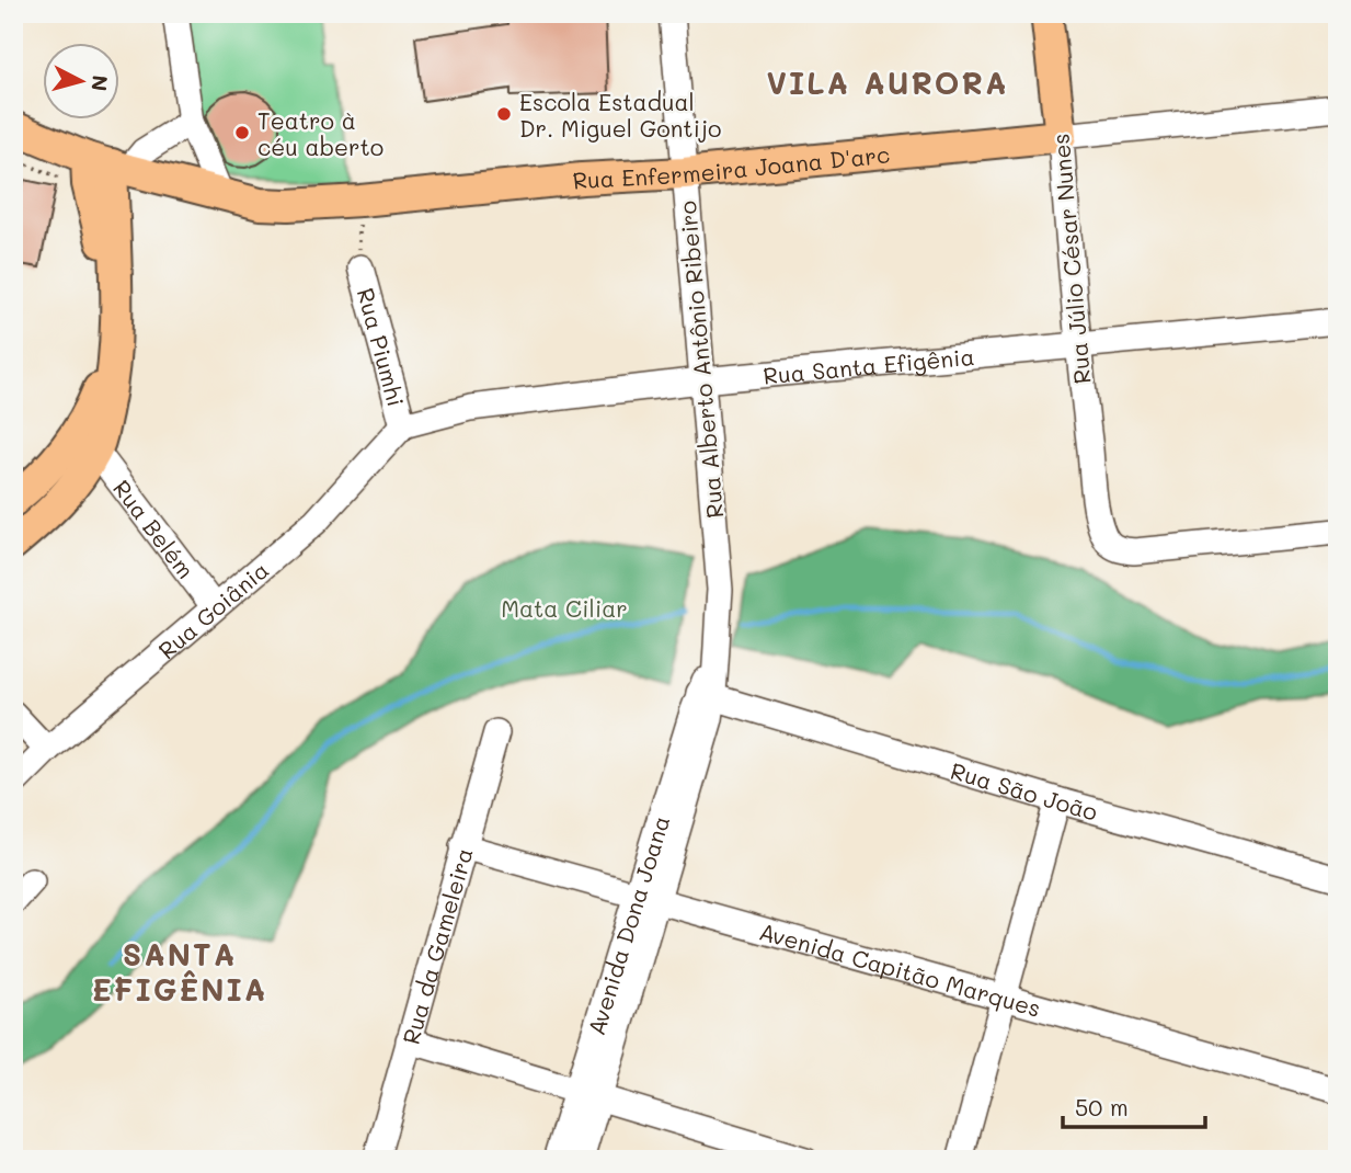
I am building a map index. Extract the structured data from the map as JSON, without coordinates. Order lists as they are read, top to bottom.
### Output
{
  "streets": {
    "main road": ["Rua Enfermeira Joana D'arc", "Rua Júlio César Nunes"],
    "street": [
      "Rua Piumhi",
      "Rua Alberto Antônio Ribeiro",
      "Rua Santa Efigênia",
      "Rua Belém",
      "Rua Goiânia",
      "Rua São João",
      "Avenida Dona Joana",
      "Rua da Gameleira",
      "Avenida Capitão Marques"
    ]
  },
  "crossings": [
    ["Rua Enfermeira Joana D'arc", "Rua Júlio César Nunes"],
    ["Rua Enfermeira Joana D'arc", "Rua Alberto Antônio Ribeiro"],
    ["Rua Júlio César Nunes", "Rua Santa Efigênia"],
    ["Rua Piumhi", "Rua Santa Efigênia"],
    ["Rua Piumhi", "Rua Goiânia"],
    ["Rua Alberto Antônio Ribeiro", "Rua Santa Efigênia"],
    ["Rua Alberto Antônio Ribeiro", "Rua São João"],
    ["Rua Alberto Antônio Ribeiro", "Avenida Dona Joana"],
    ["Rua Santa Efigênia", "Rua Goiânia"],
    ["Rua Belém", "Rua Goiânia"],
    ["Rua São João", "Avenida Dona Joana"],
    ["Avenida Dona Joana", "Avenida Capitão Marques"],
    ["Rua da Gameleira", "Avenida Capitão Marques"]
  ],
  "districts": ["VILA AURORA", "SANTA EFIGÊNIA"],
  "parks": ["Mata Ciliar"],
  "places": ["Escola Estadual Dr. Miguel Gontijo", "Teatro à céu aberto"],
  "scale_bar": "50 m",
  "north": "right"
}
